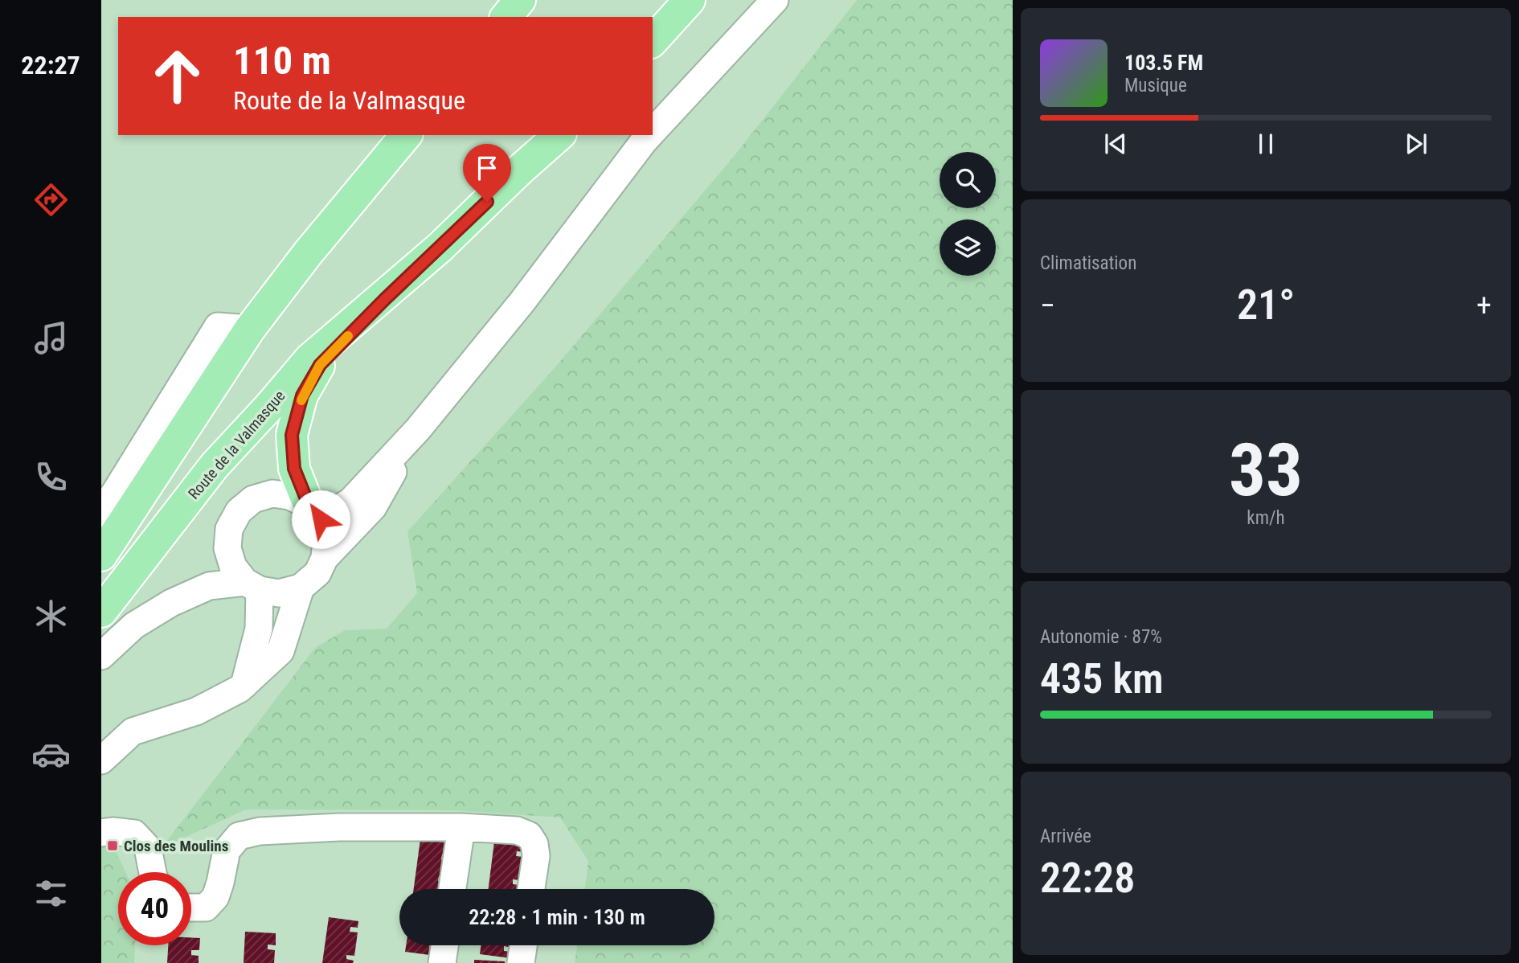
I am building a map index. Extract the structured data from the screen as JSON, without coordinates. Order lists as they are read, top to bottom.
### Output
{
  "streets": {
    "main road": ["Route de la Valmasque"]
  },
  "places": {
    "transit": ["Clos des Moulins"]
  },
  "page": {
    "tabs": "22:27",
    "turn": ["110 m", "Route de la Valmasque"],
    "song": ["103.5 FM", "Musique"],
    "tile": [
      "Climatisation",
      ["33", "km/h"],
      ["Autonomie · 87%", "435 km"],
      ["Arrivée", "22:28"]
    ],
    "heat": ["−", "21°", "+"],
    "limit": "40",
    "trip": "22:28 · 1 min · 130 m"
  }
}
